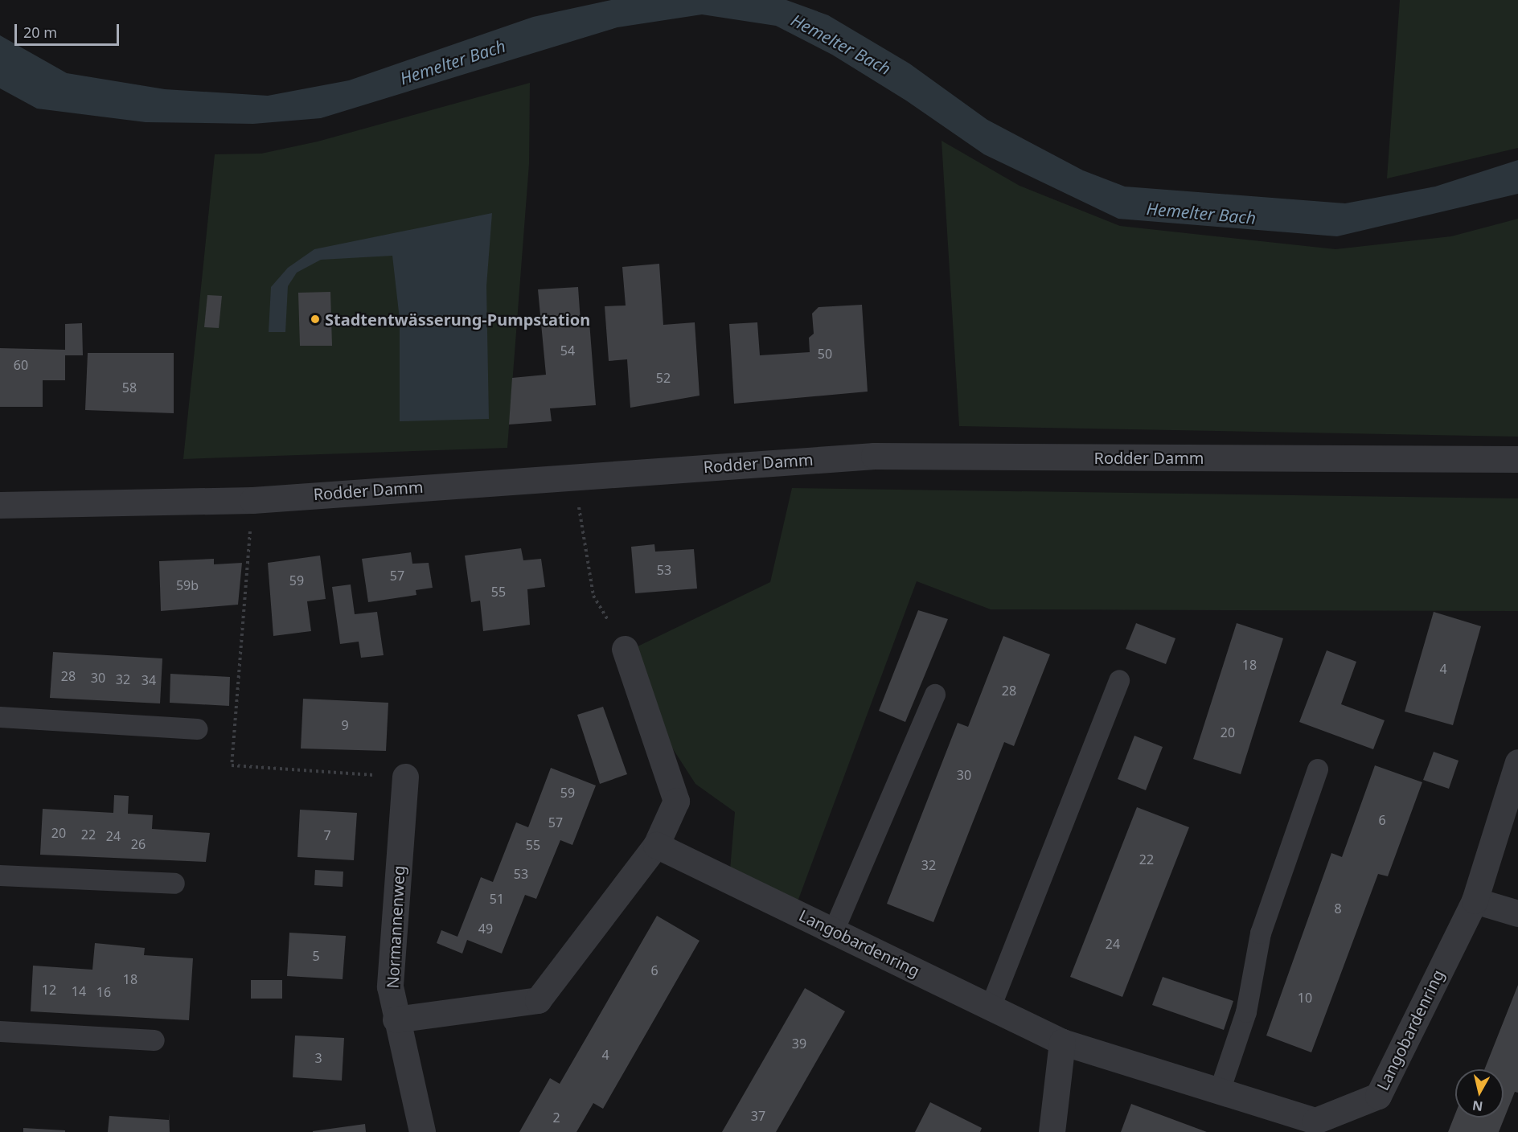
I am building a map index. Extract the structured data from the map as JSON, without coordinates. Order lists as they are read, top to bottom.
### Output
{
  "streets": {
    "street": ["Rodder Damm", "Normannenweg", "Langobardenring"]
  },
  "water": ["Hemelter Bach"],
  "places": ["Stadtentwässerung-Pumpstation"],
  "house_numbers": [
    "54",
    "50",
    "60",
    "52",
    "58",
    "53",
    "57",
    "59",
    "59b",
    "55",
    "18",
    "4",
    "28",
    "30",
    "32",
    "34",
    "28",
    "9",
    "20",
    "30",
    "59",
    "6",
    "57",
    "20",
    "22",
    "7",
    "24",
    "26",
    "55",
    "22",
    "32",
    "53",
    "51",
    "8",
    "49",
    "24",
    "5",
    "6",
    "18",
    "12",
    "14",
    "16",
    "10",
    "39",
    "4",
    "3",
    "37",
    "2"
  ],
  "scale_bar": "20 m",
  "north": "bottom"
}
